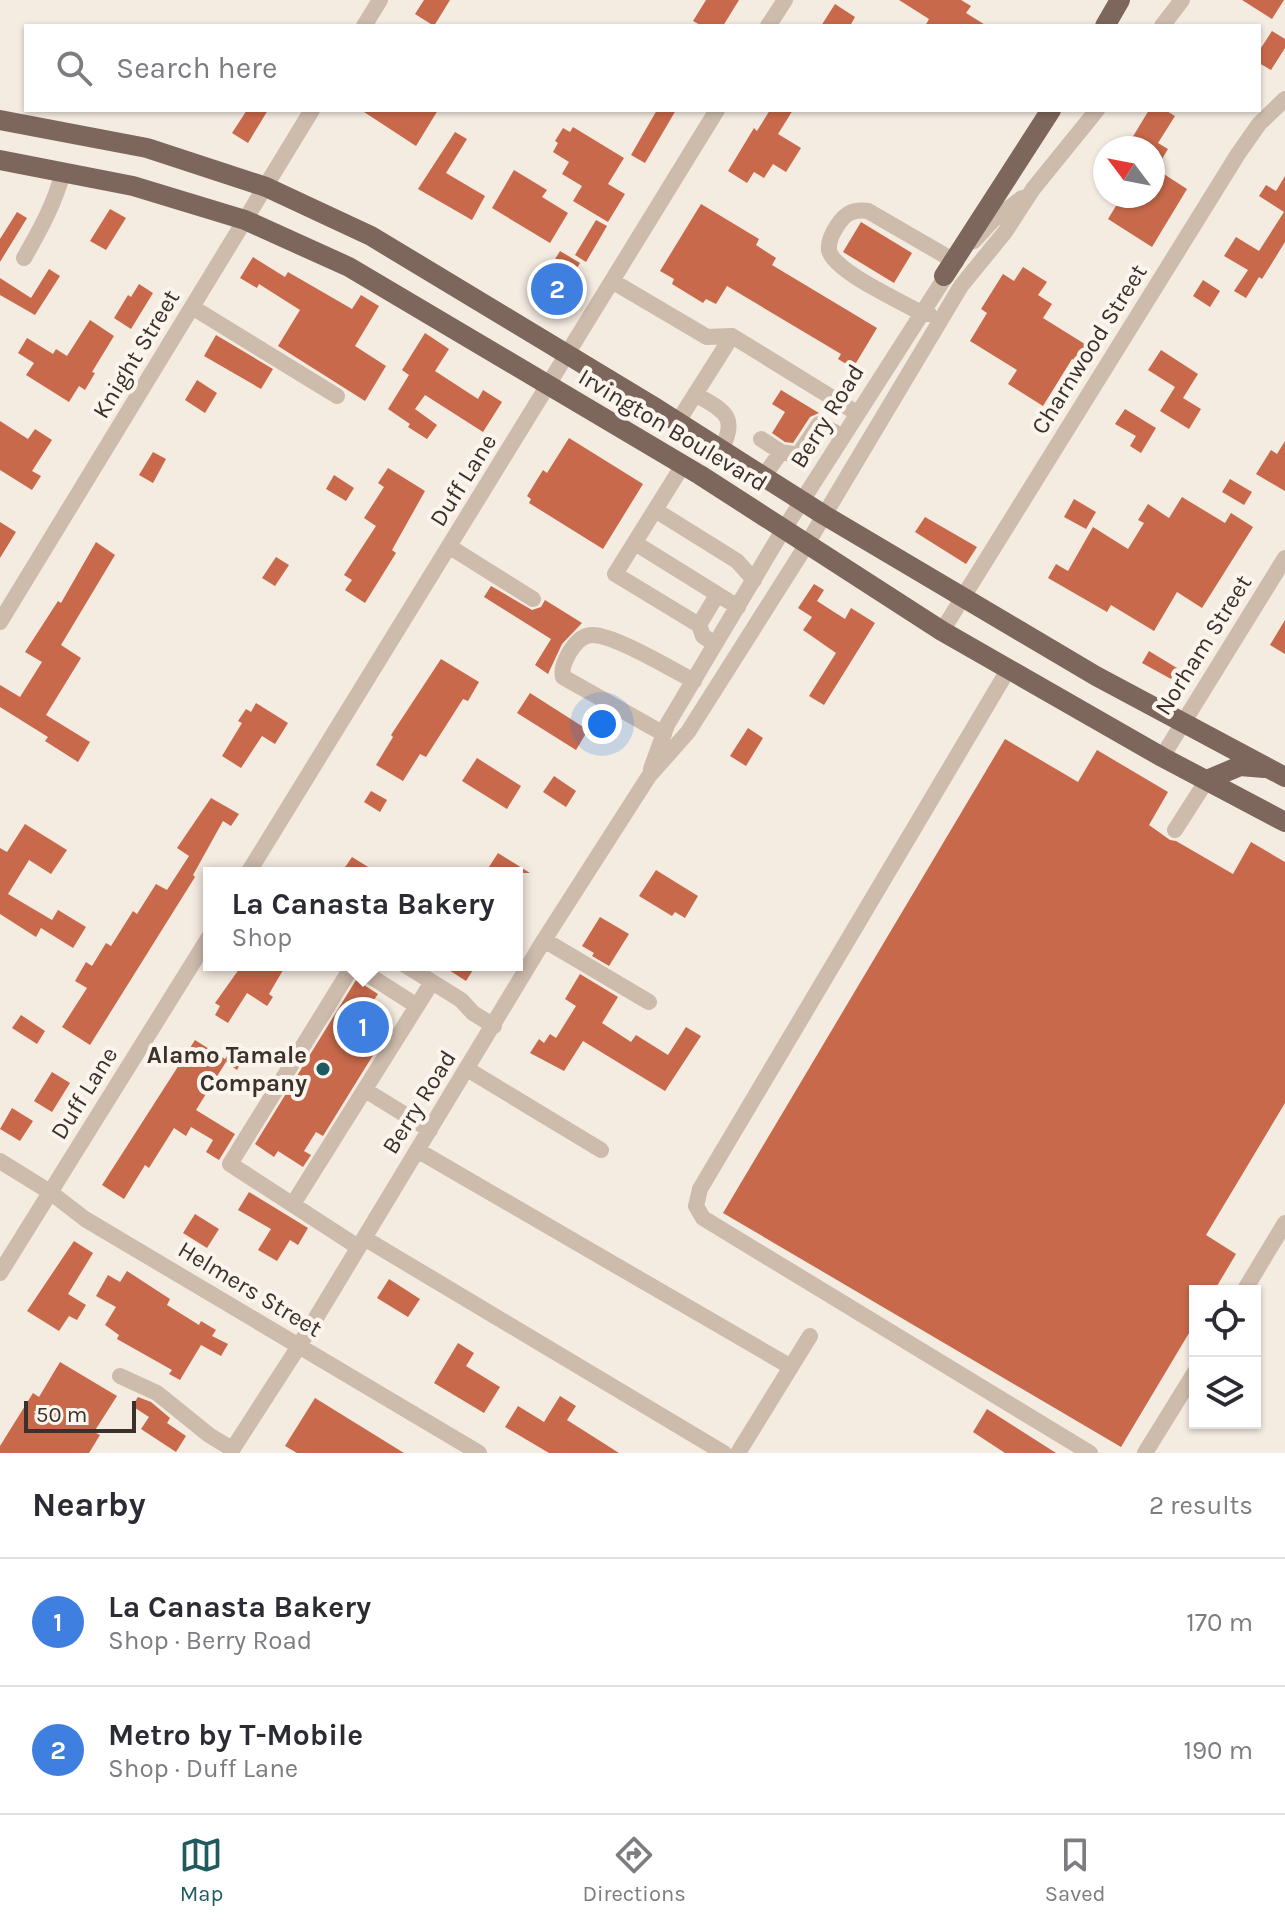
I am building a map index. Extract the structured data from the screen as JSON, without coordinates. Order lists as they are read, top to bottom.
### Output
{
  "streets": {
    "main road": ["Irvington Boulevard"],
    "street": [
      "Charnwood Street",
      "Knight Street",
      "Berry Road",
      "Duff Lane",
      "Norham Street",
      "Helmers Street"
    ]
  },
  "crossings": [
    ["Charnwood Street", "Irvington Boulevard"],
    ["Knight Street", "Irvington Boulevard"],
    ["Berry Road", "Irvington Boulevard"],
    ["Berry Road", "Helmers Street"],
    ["Irvington Boulevard", "Duff Lane"],
    ["Irvington Boulevard", "Norham Street"],
    ["Duff Lane", "Helmers Street"]
  ],
  "places": ["Alamo Tamale Company"],
  "scale_bar": "50 m",
  "north": "top left",
  "page": {
    "search": "Search here",
    "pins": ["2", "1"],
    "popup": ["La Canasta Bakery", "Shop"],
    "scale": "50 m",
    "heading": ["Nearby", "2 results"],
    "list": [
      {
        "mark": "1",
        "name": "La Canasta Bakery",
        "note": "Shop · Berry Road",
        "value": "170 m"
      },
      {
        "mark": "2",
        "name": "Metro by T-Mobile",
        "note": "Shop · Duff Lane",
        "value": "190 m"
      }
    ],
    "nav": ["Map", "Directions", "Saved"]
  }
}
